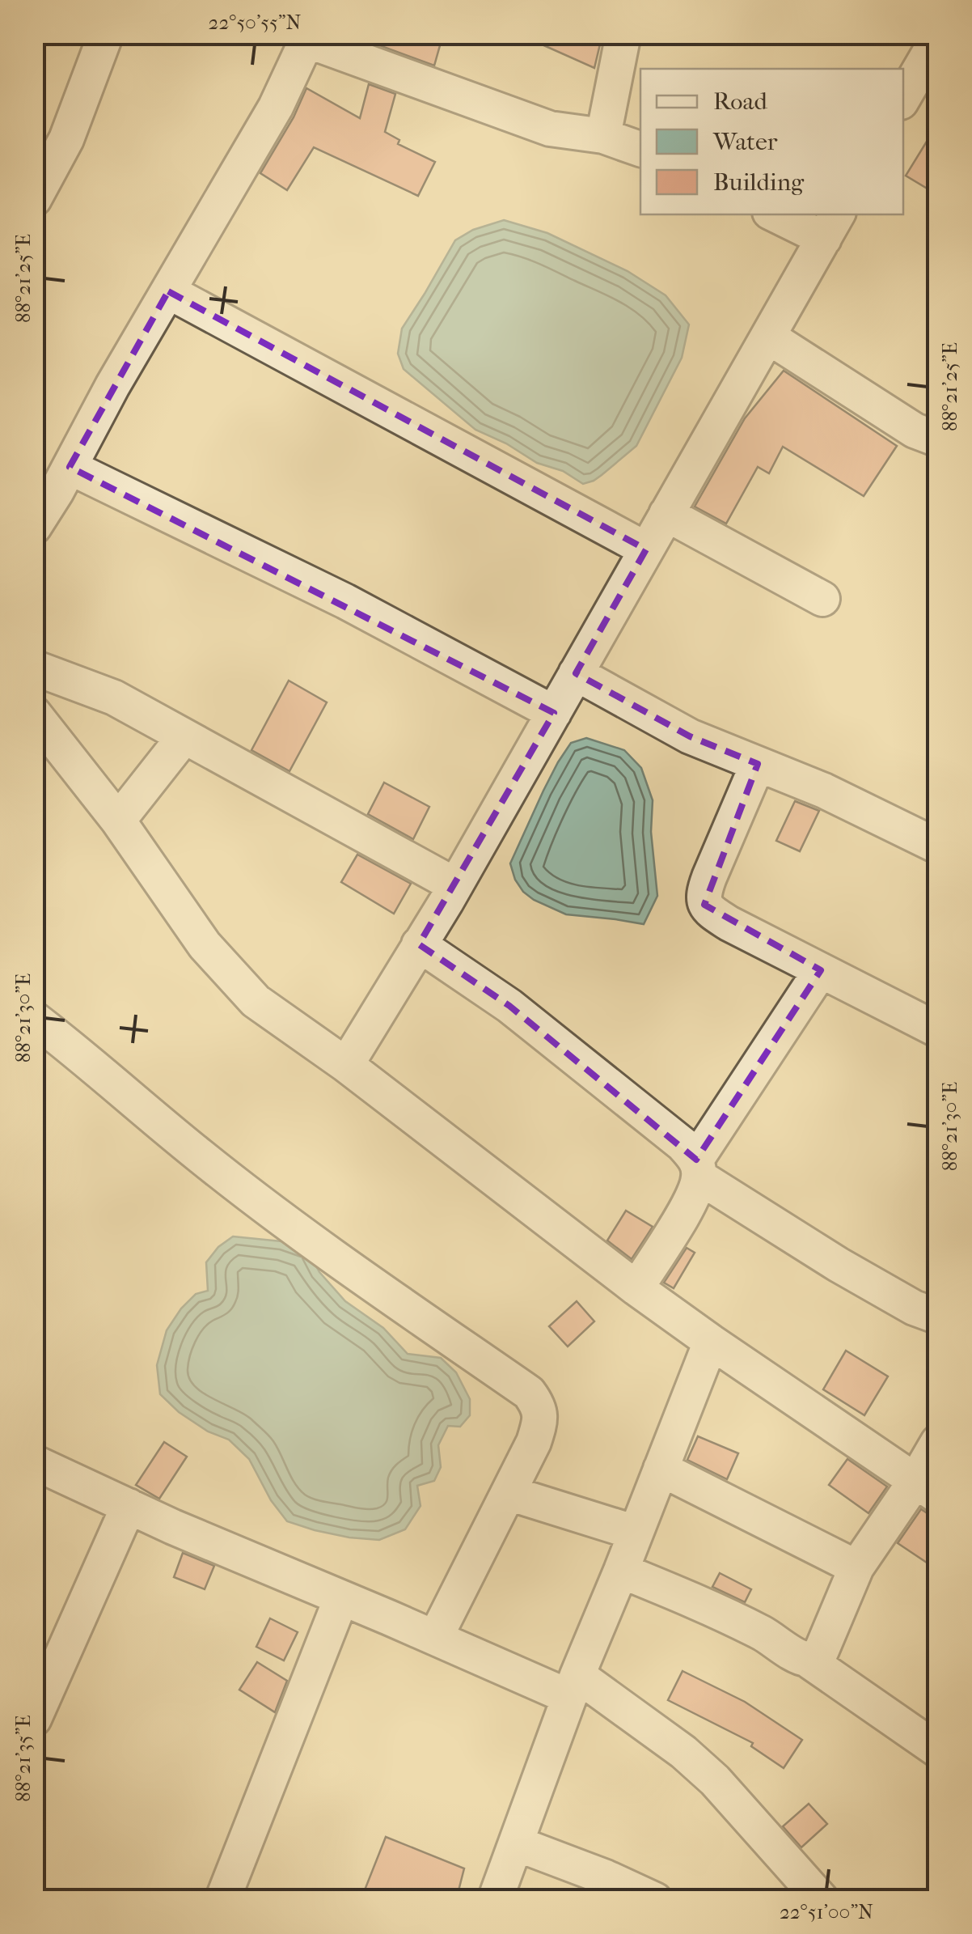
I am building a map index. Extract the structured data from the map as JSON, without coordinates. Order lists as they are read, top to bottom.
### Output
{
  "legend": ["Road", "Water", "Building"],
  "coordinates": [
    "22°50'55\"N",
    "88°21'25\"E",
    "88°21'30\"E",
    "88°21'35\"E",
    "22°51'00\"N"
  ]
}
